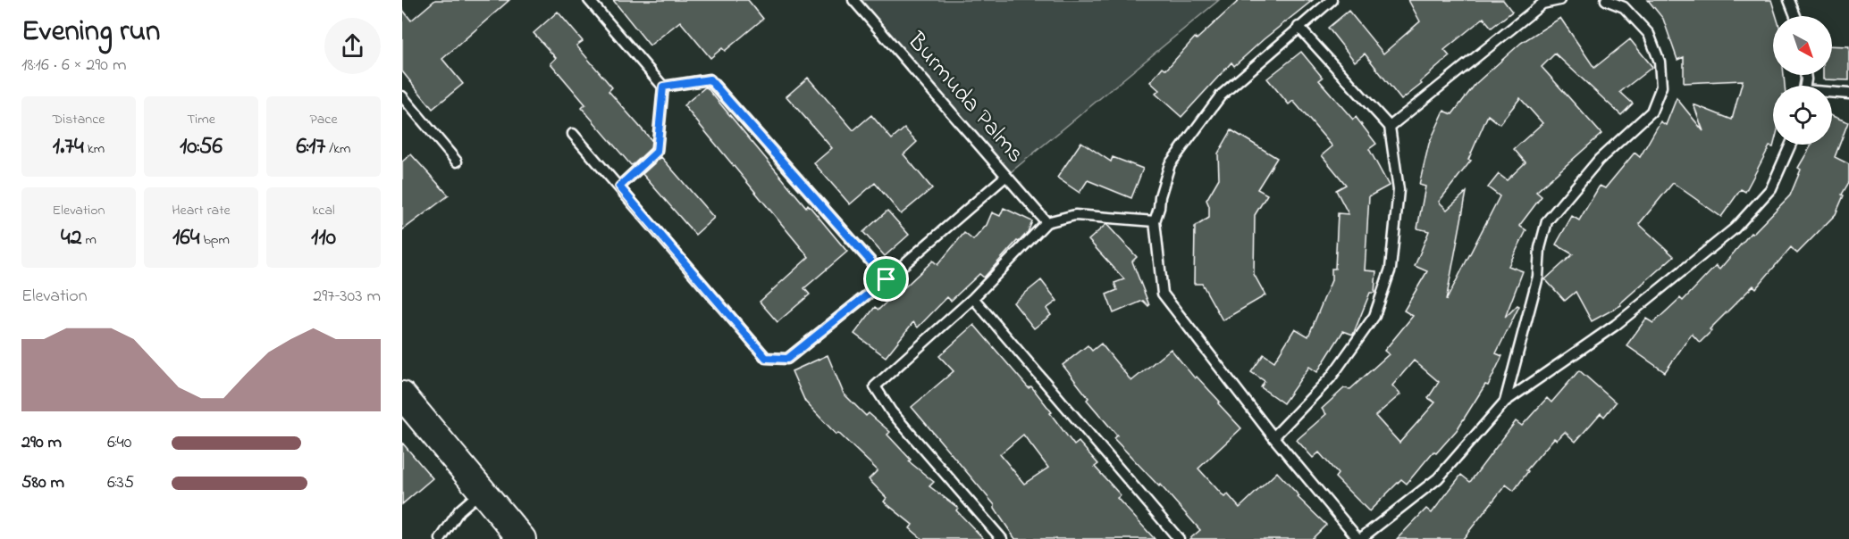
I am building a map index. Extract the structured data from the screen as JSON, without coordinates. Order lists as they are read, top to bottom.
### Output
{
  "streets": {
    "lane": ["Burmuda Palms"]
  },
  "north": "bottom right",
  "page": {
    "heading": ["Evening run", "18:16 · 6 × 290 m"],
    "stats": [
      ["Distance", "1.74 km"],
      ["Time", "10:56"],
      ["Pace", "6:17 /km"],
      ["Elevation", "42 m"],
      ["Heart rate", "164 bpm"],
      ["kcal", "110"]
    ],
    "chart": ["Elevation", "297–303 m"],
    "list": [
      {
        "name": "290 m",
        "note": "6:40"
      },
      {
        "name": "580 m",
        "note": "6:35"
      }
    ]
  }
}
